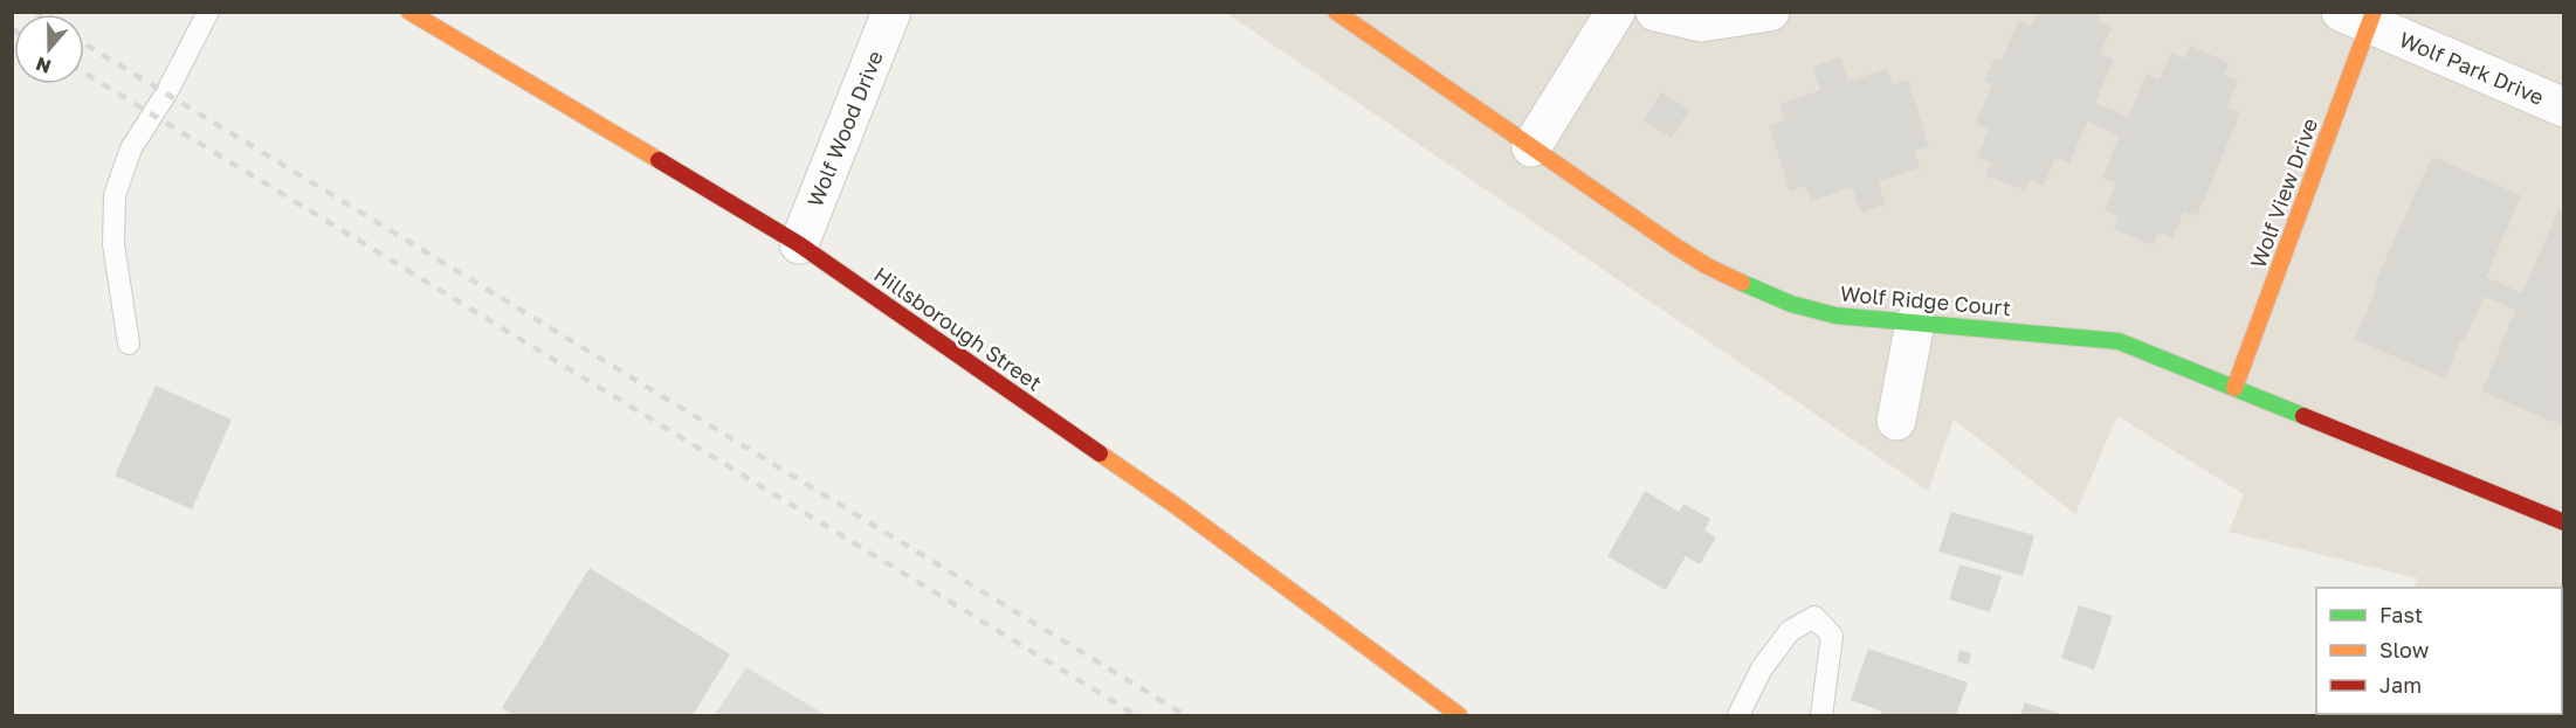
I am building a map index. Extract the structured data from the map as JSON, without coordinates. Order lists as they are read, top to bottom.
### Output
{
  "streets": {
    "street": [
      "Wolf Park Drive",
      "Wolf Wood Drive",
      "Wolf View Drive",
      "Wolf Ridge Court",
      "Hillsborough Street"
    ]
  },
  "crossings": [
    ["Wolf Park Drive", "Wolf View Drive"],
    ["Wolf Wood Drive", "Hillsborough Street"],
    ["Wolf View Drive", "Wolf Ridge Court"]
  ],
  "legend": ["Fast", "Slow", "Jam"],
  "north": "bottom"
}
